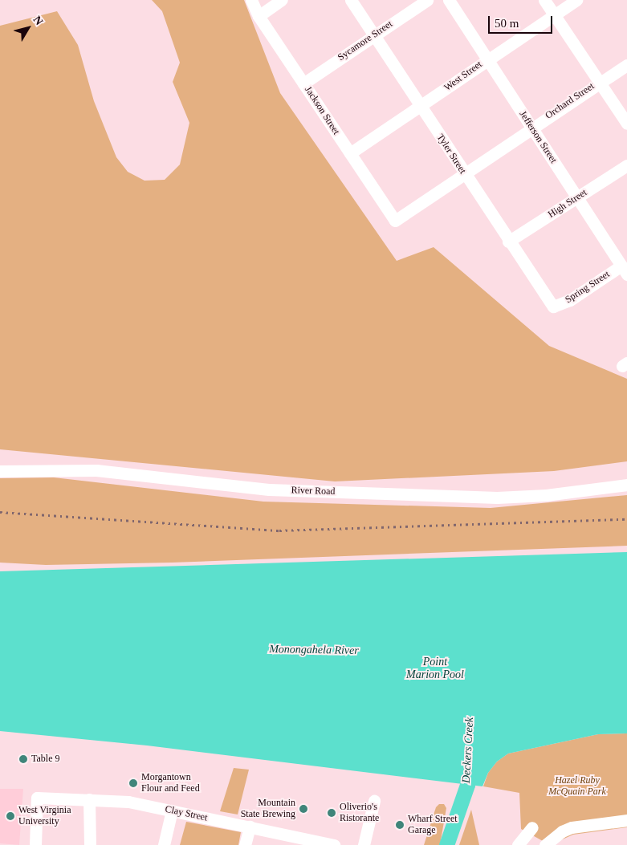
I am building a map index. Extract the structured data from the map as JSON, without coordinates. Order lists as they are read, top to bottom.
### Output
{
  "streets": {
    "street": [
      "Sycamore Street",
      "West Street",
      "Orchard Street",
      "Jackson Street",
      "Jefferson Street",
      "Tyler Street",
      "High Street",
      "Spring Street",
      "River Road",
      "Clay Street"
    ]
  },
  "crossings": [
    ["Sycamore Street", "Jackson Street"],
    ["Sycamore Street", "Tyler Street"],
    ["West Street", "Jackson Street"],
    ["West Street", "Jefferson Street"],
    ["West Street", "Tyler Street"],
    ["Orchard Street", "Jackson Street"],
    ["Orchard Street", "Jefferson Street"],
    ["Orchard Street", "Tyler Street"],
    ["Jefferson Street", "High Street"],
    ["Jefferson Street", "Spring Street"],
    ["Tyler Street", "High Street"],
    ["Tyler Street", "Spring Street"]
  ],
  "water": ["Monongahela River", "Point Marion Pool", "Deckers Creek"],
  "parks": ["Hazel Ruby McQuain Park"],
  "places": [
    "Table 9",
    "Morgantown Flour and Feed",
    "Mountain State Brewing",
    "Oliverio's Ristorante",
    "West Virginia University",
    "Wharf Street Garage"
  ],
  "scale_bar": "50 m",
  "north": "top right"
}
